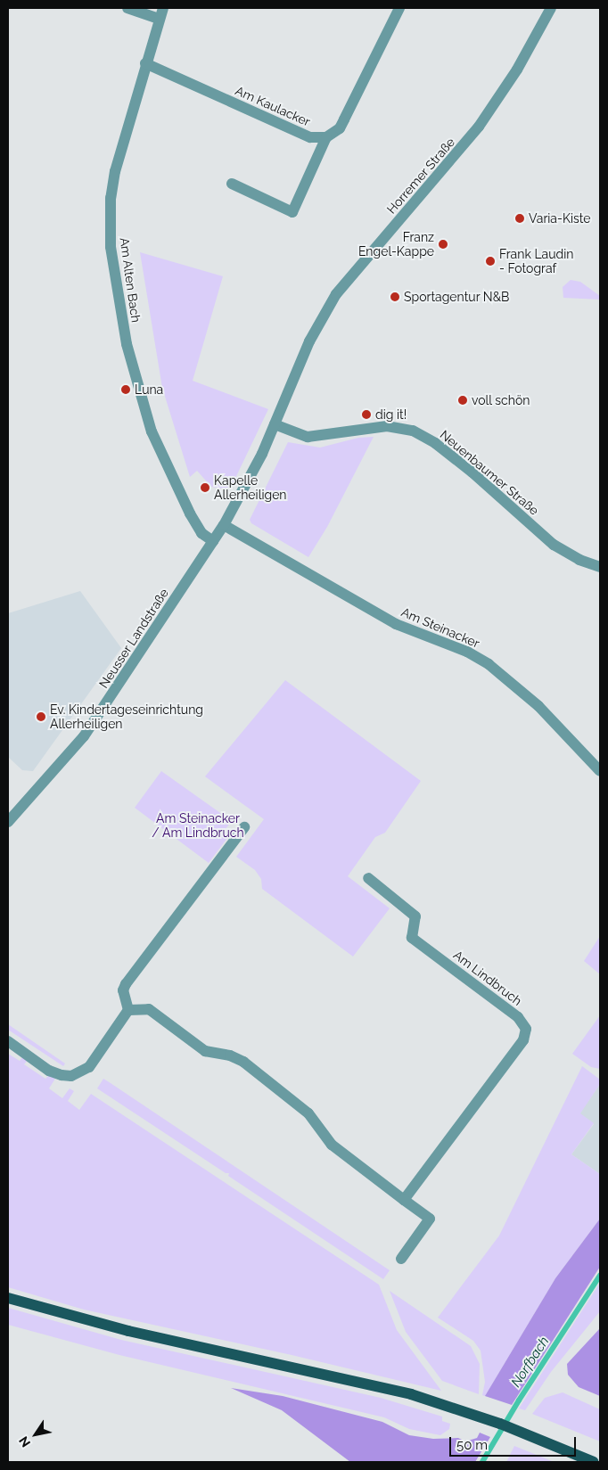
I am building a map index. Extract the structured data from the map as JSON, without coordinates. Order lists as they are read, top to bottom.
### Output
{
  "streets": {
    "street": [
      "Am Kaulacker",
      "Horremer Straße",
      "Am Alten Bach",
      "Neuenbaumer Straße",
      "Am Steinacker",
      "Neusser Landstraße",
      "Am Lindbruch"
    ]
  },
  "crossings": [
    ["Am Kaulacker", "Am Alten Bach"],
    ["Horremer Straße", "Neuenbaumer Straße"],
    ["Horremer Straße", "Am Steinacker"],
    ["Horremer Straße", "Neusser Landstraße"],
    ["Am Alten Bach", "Neusser Landstraße"],
    ["Am Steinacker", "Neusser Landstraße"]
  ],
  "water": ["Norfbach"],
  "parks": ["Am Steinacker / Am Lindbruch"],
  "places": [
    "Varia-Kiste",
    "Franz Engel-Kappe",
    "Frank Laudin - Fotograf",
    "Sportagentur N&B",
    "Luna",
    "voll schön",
    "dig it!",
    "Kapelle Allerheiligen",
    "Ev. Kindertageseinrichtung Allerheiligen"
  ],
  "scale_bar": "50 m",
  "north": "bottom left"
}
